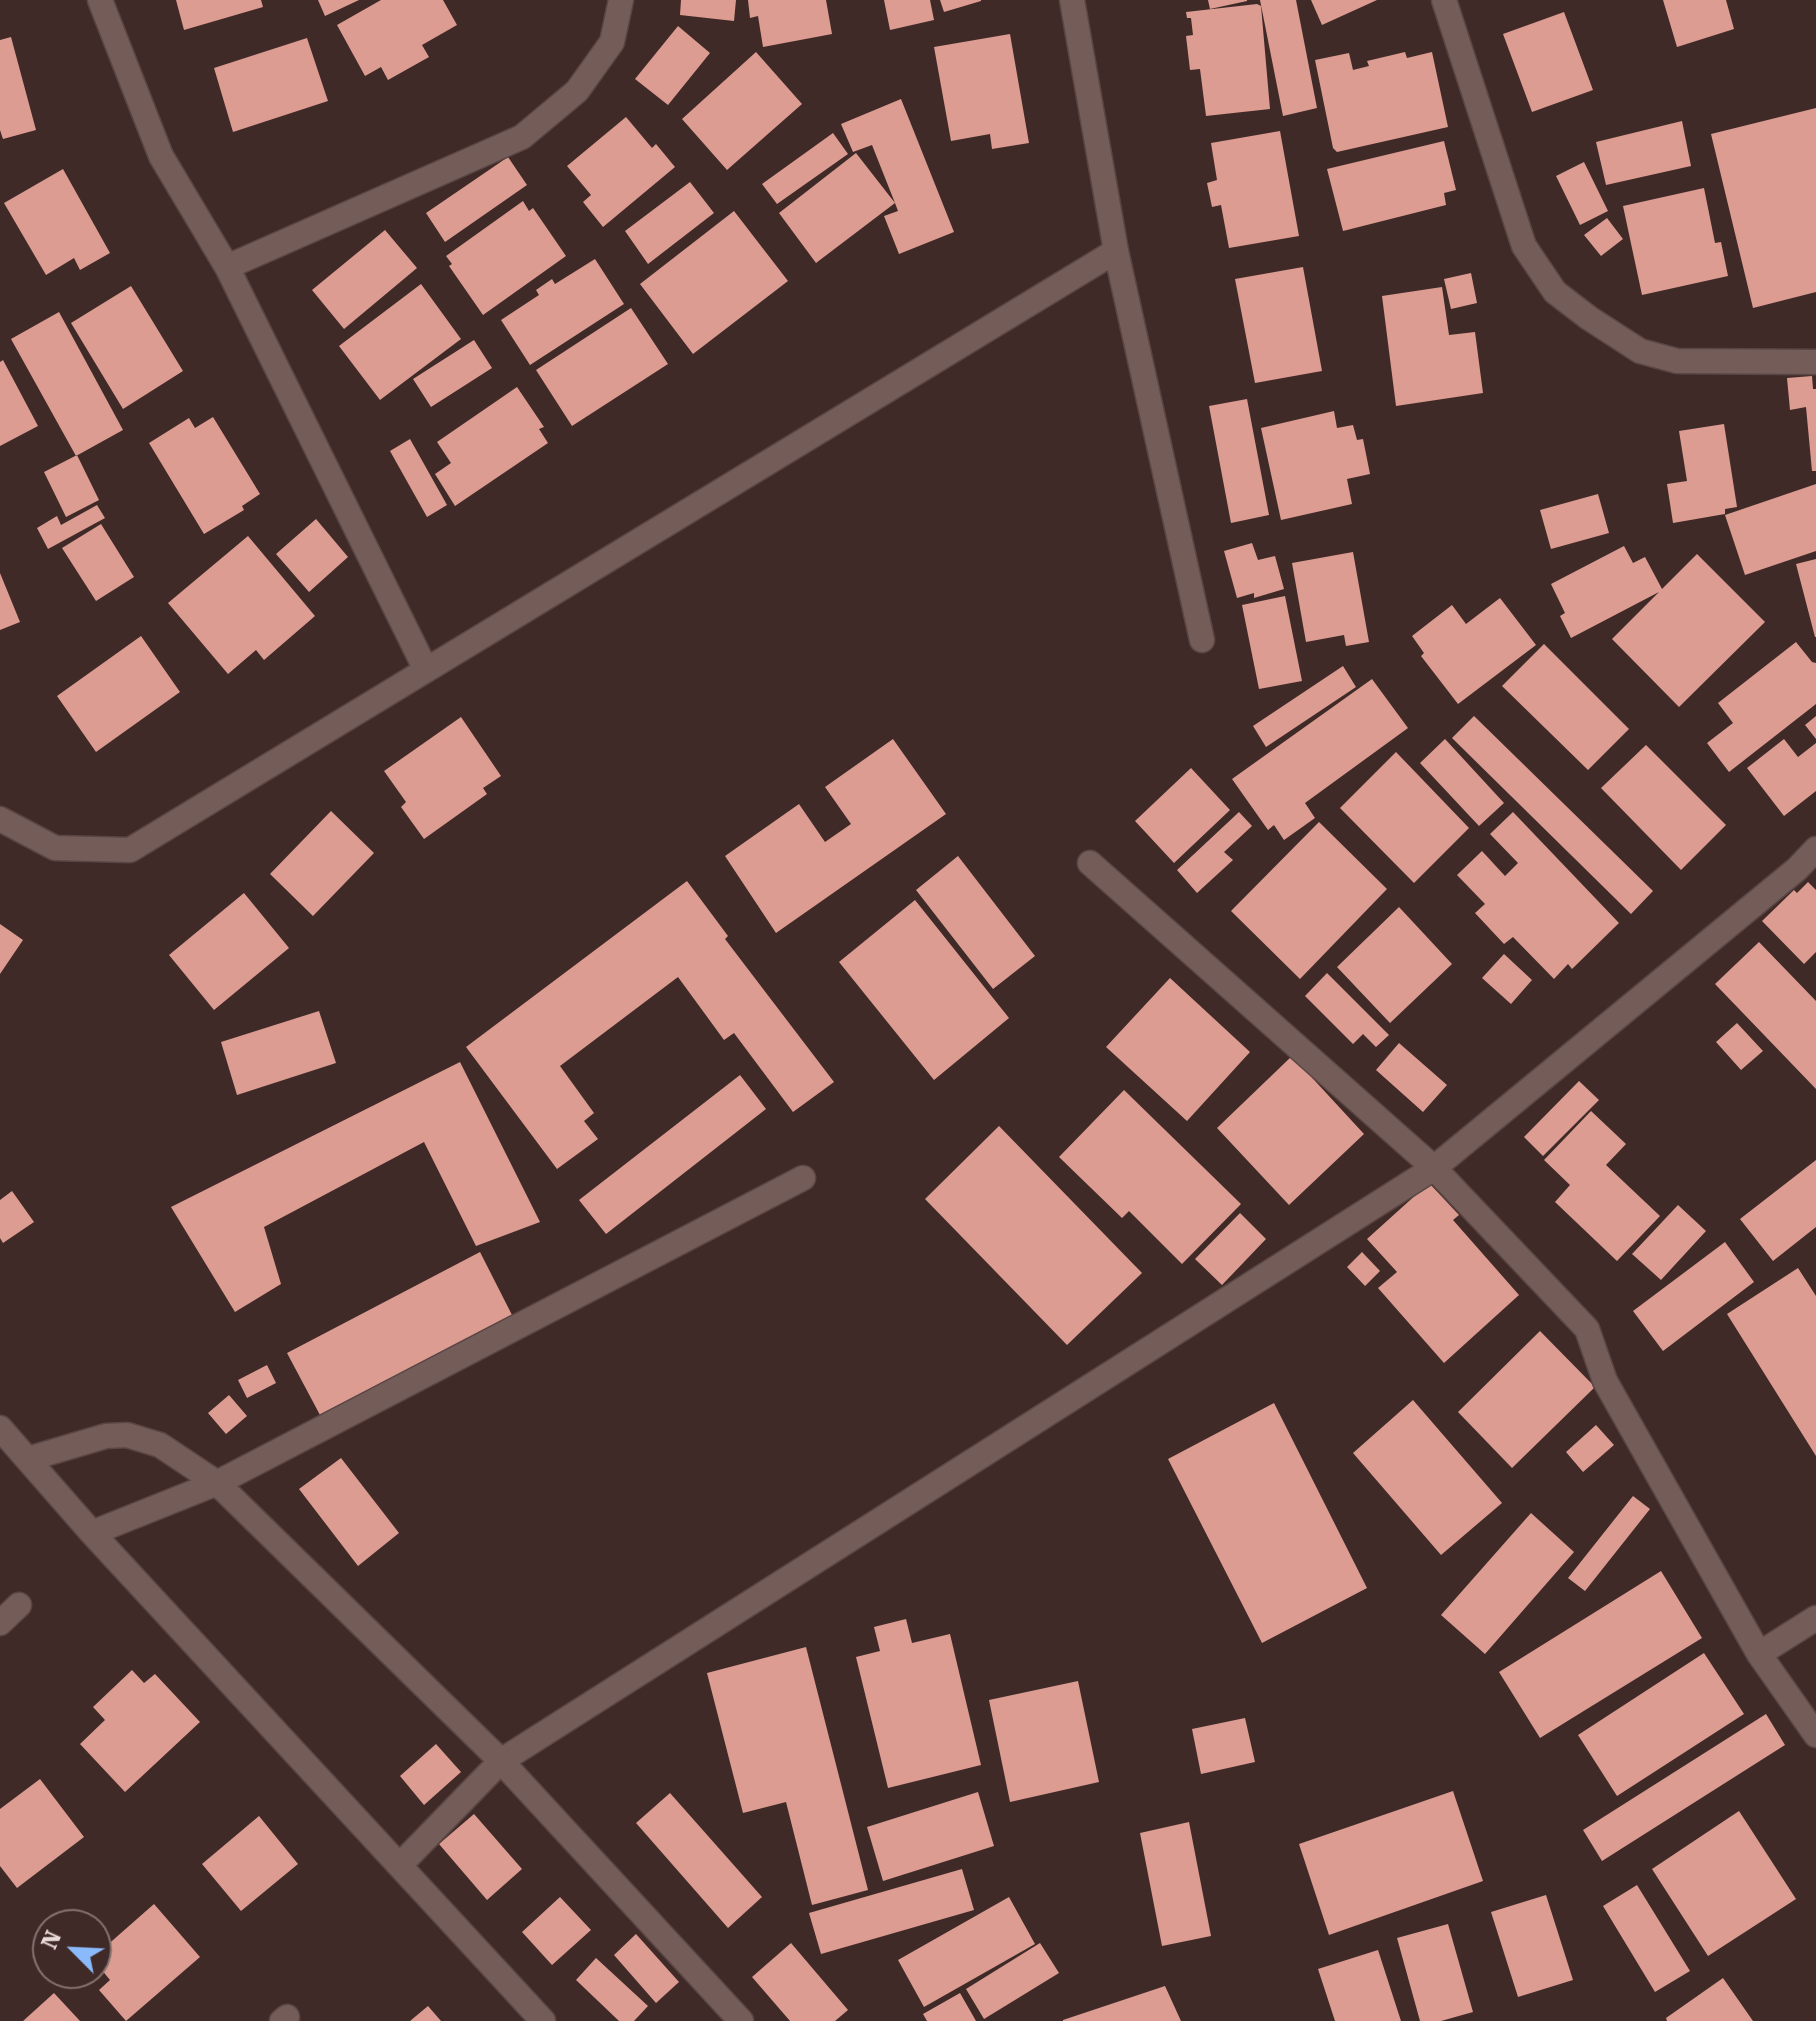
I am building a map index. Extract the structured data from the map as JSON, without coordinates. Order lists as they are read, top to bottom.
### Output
{
  "north": "top left"
}
